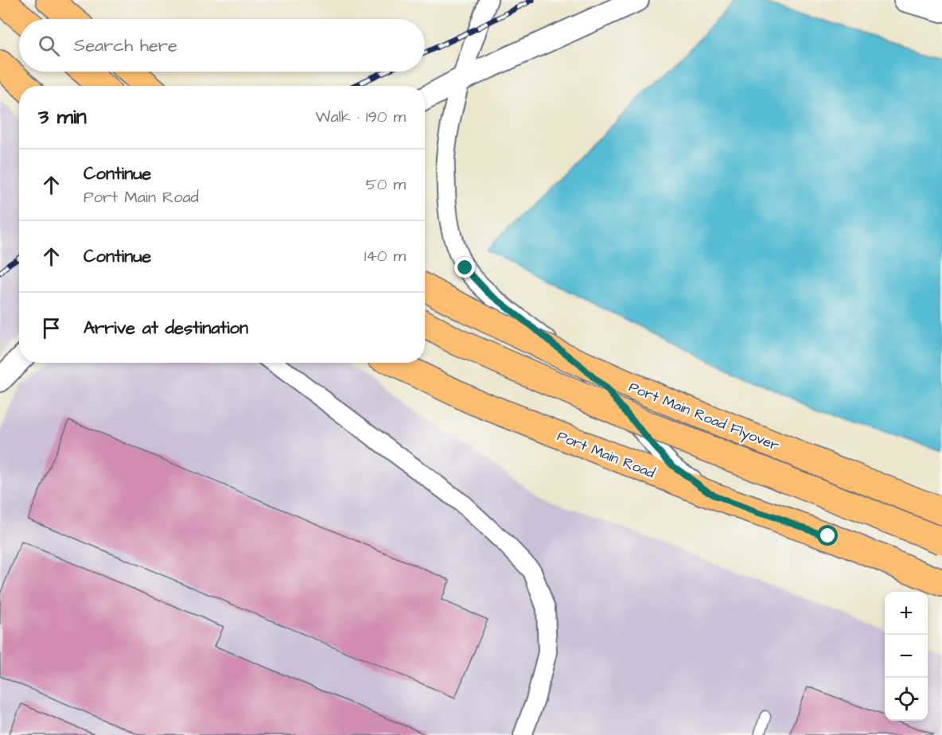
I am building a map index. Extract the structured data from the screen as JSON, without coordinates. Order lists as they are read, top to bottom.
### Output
{
  "streets": {
    "main road": ["Port Main Road Flyover", "Port Main Road"]
  },
  "page": {
    "search": "Search here",
    "heading": ["3 min", "Walk · 190 m"],
    "list": [
      ["Continue", "Port Main Road", "50 m"],
      ["Continue", "140 m"],
      "Arrive at destination"
    ],
    "map_buttons": ["+", "−"]
  }
}
